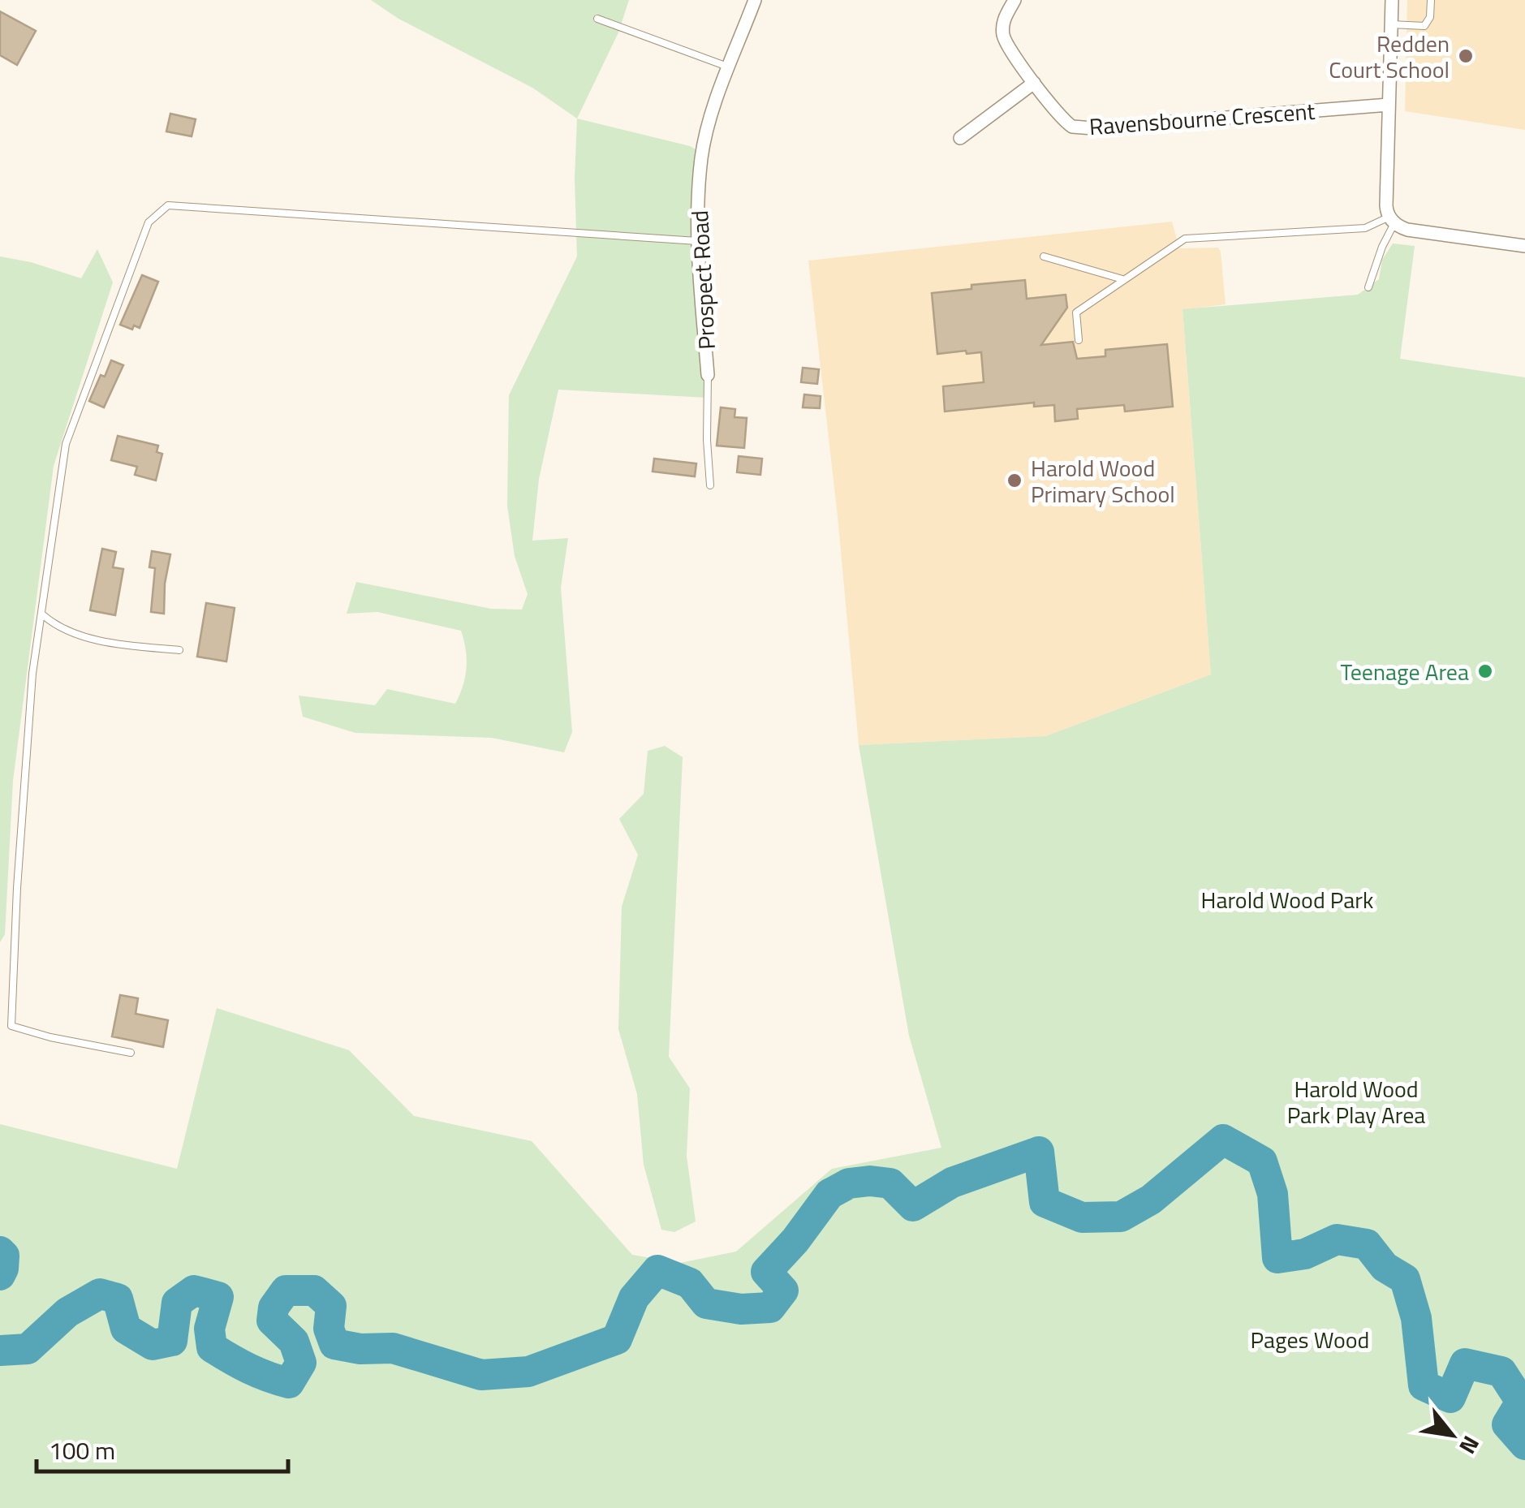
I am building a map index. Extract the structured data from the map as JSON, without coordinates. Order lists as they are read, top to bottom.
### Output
{
  "streets": {
    "street": ["Ravensbourne Crescent", "Prospect Road"]
  },
  "parks": ["Harold Wood Park", "Harold Wood Park Play Area", "Pages Wood"],
  "places": ["Redden Court School", "Harold Wood Primary School", "Teenage Area"],
  "scale_bar": "100 m",
  "north": "bottom right"
}
